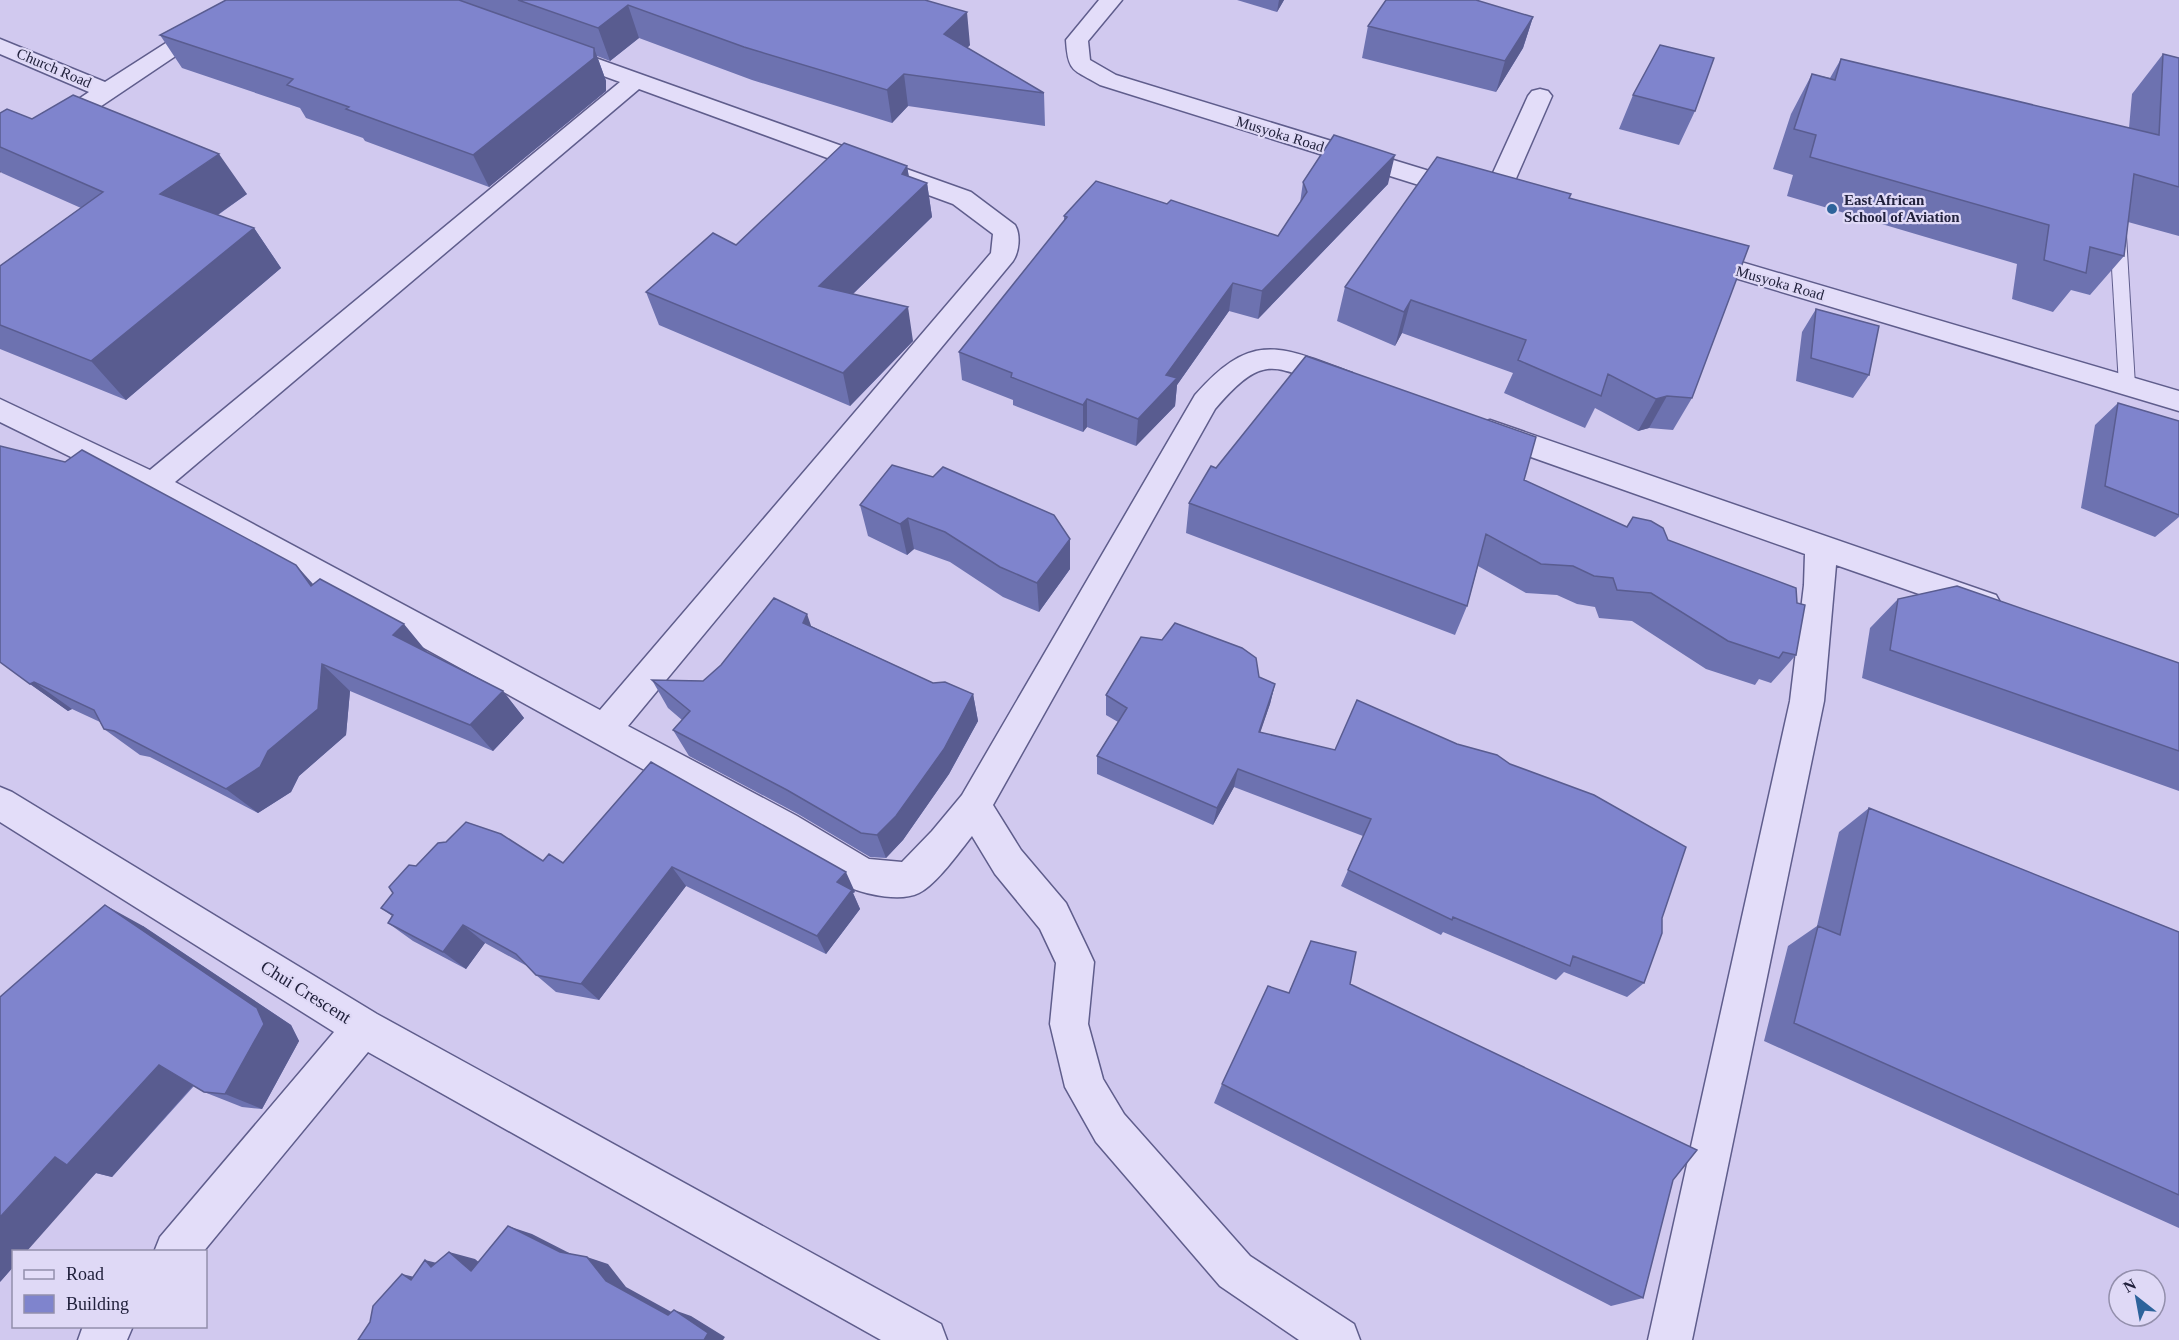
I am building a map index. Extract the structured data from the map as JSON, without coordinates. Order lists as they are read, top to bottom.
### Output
{
  "streets": {
    "street": ["Church Road", "Musyoka Road", "Chui Crescent"]
  },
  "places": ["East African School of Aviation"],
  "legend": ["Road", "Building"],
  "north": "top left"
}
